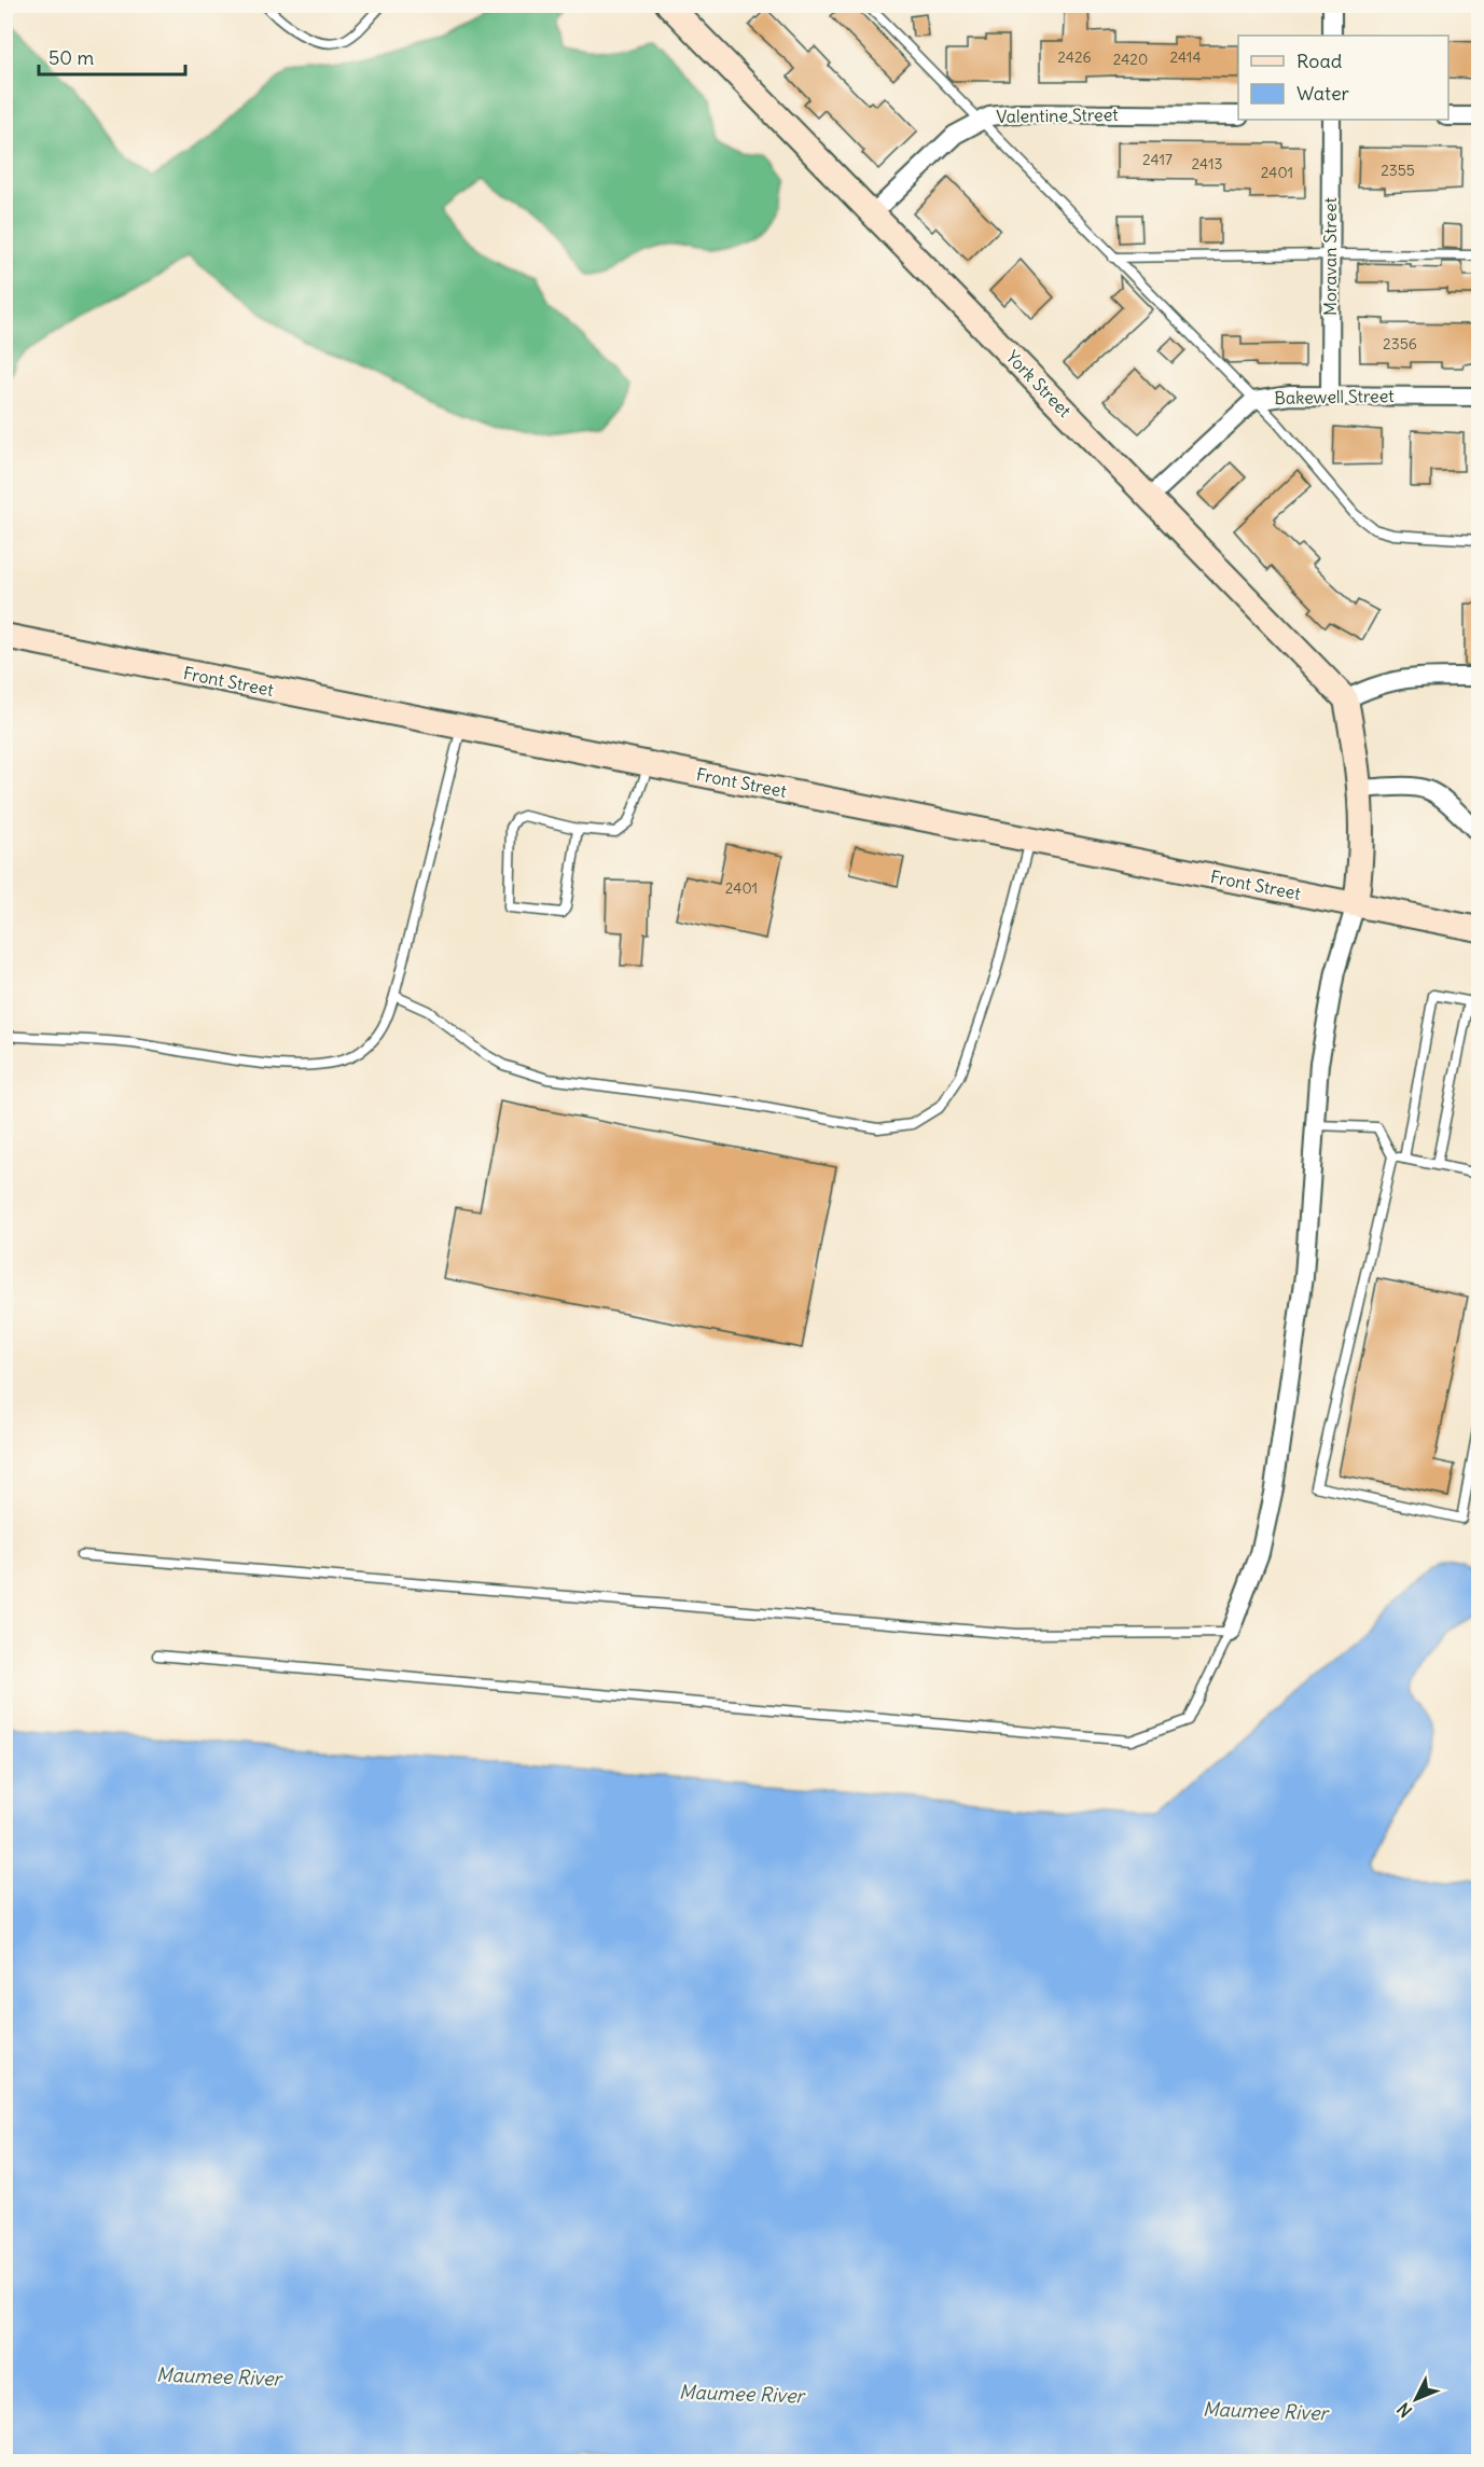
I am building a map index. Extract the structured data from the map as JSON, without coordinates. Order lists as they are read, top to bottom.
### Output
{
  "streets": {
    "street": [
      "Valentine Street",
      "Moravan Street",
      "York Street",
      "Bakewell Street",
      "Front Street"
    ]
  },
  "crossings": [
    ["Valentine Street", "York Street"],
    ["Moravan Street", "Bakewell Street"],
    ["York Street", "Bakewell Street"]
  ],
  "water": ["Maumee River"],
  "house_numbers": [
    "2426",
    "2414",
    "2420",
    "2417",
    "2413",
    "2355",
    "2401",
    "2356",
    "2401"
  ],
  "legend": ["Road", "Water"],
  "scale_bar": "50 m",
  "north": "bottom left"
}
